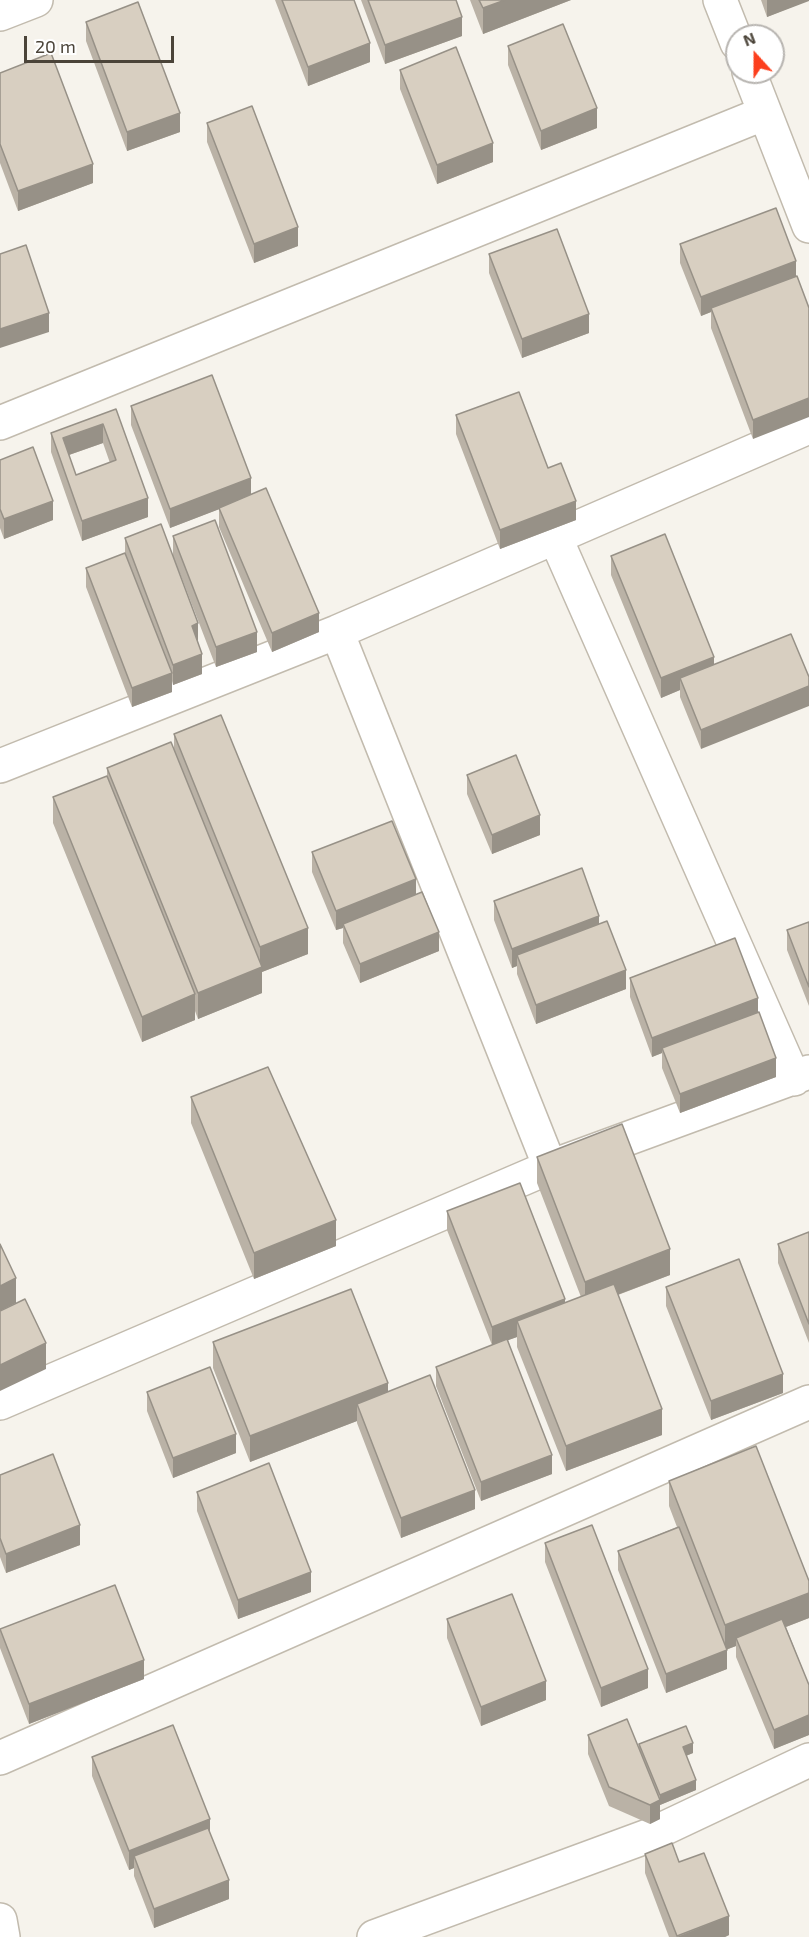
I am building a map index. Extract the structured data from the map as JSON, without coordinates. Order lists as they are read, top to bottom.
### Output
{
  "scale_bar": "20 m",
  "north": "top"
}
